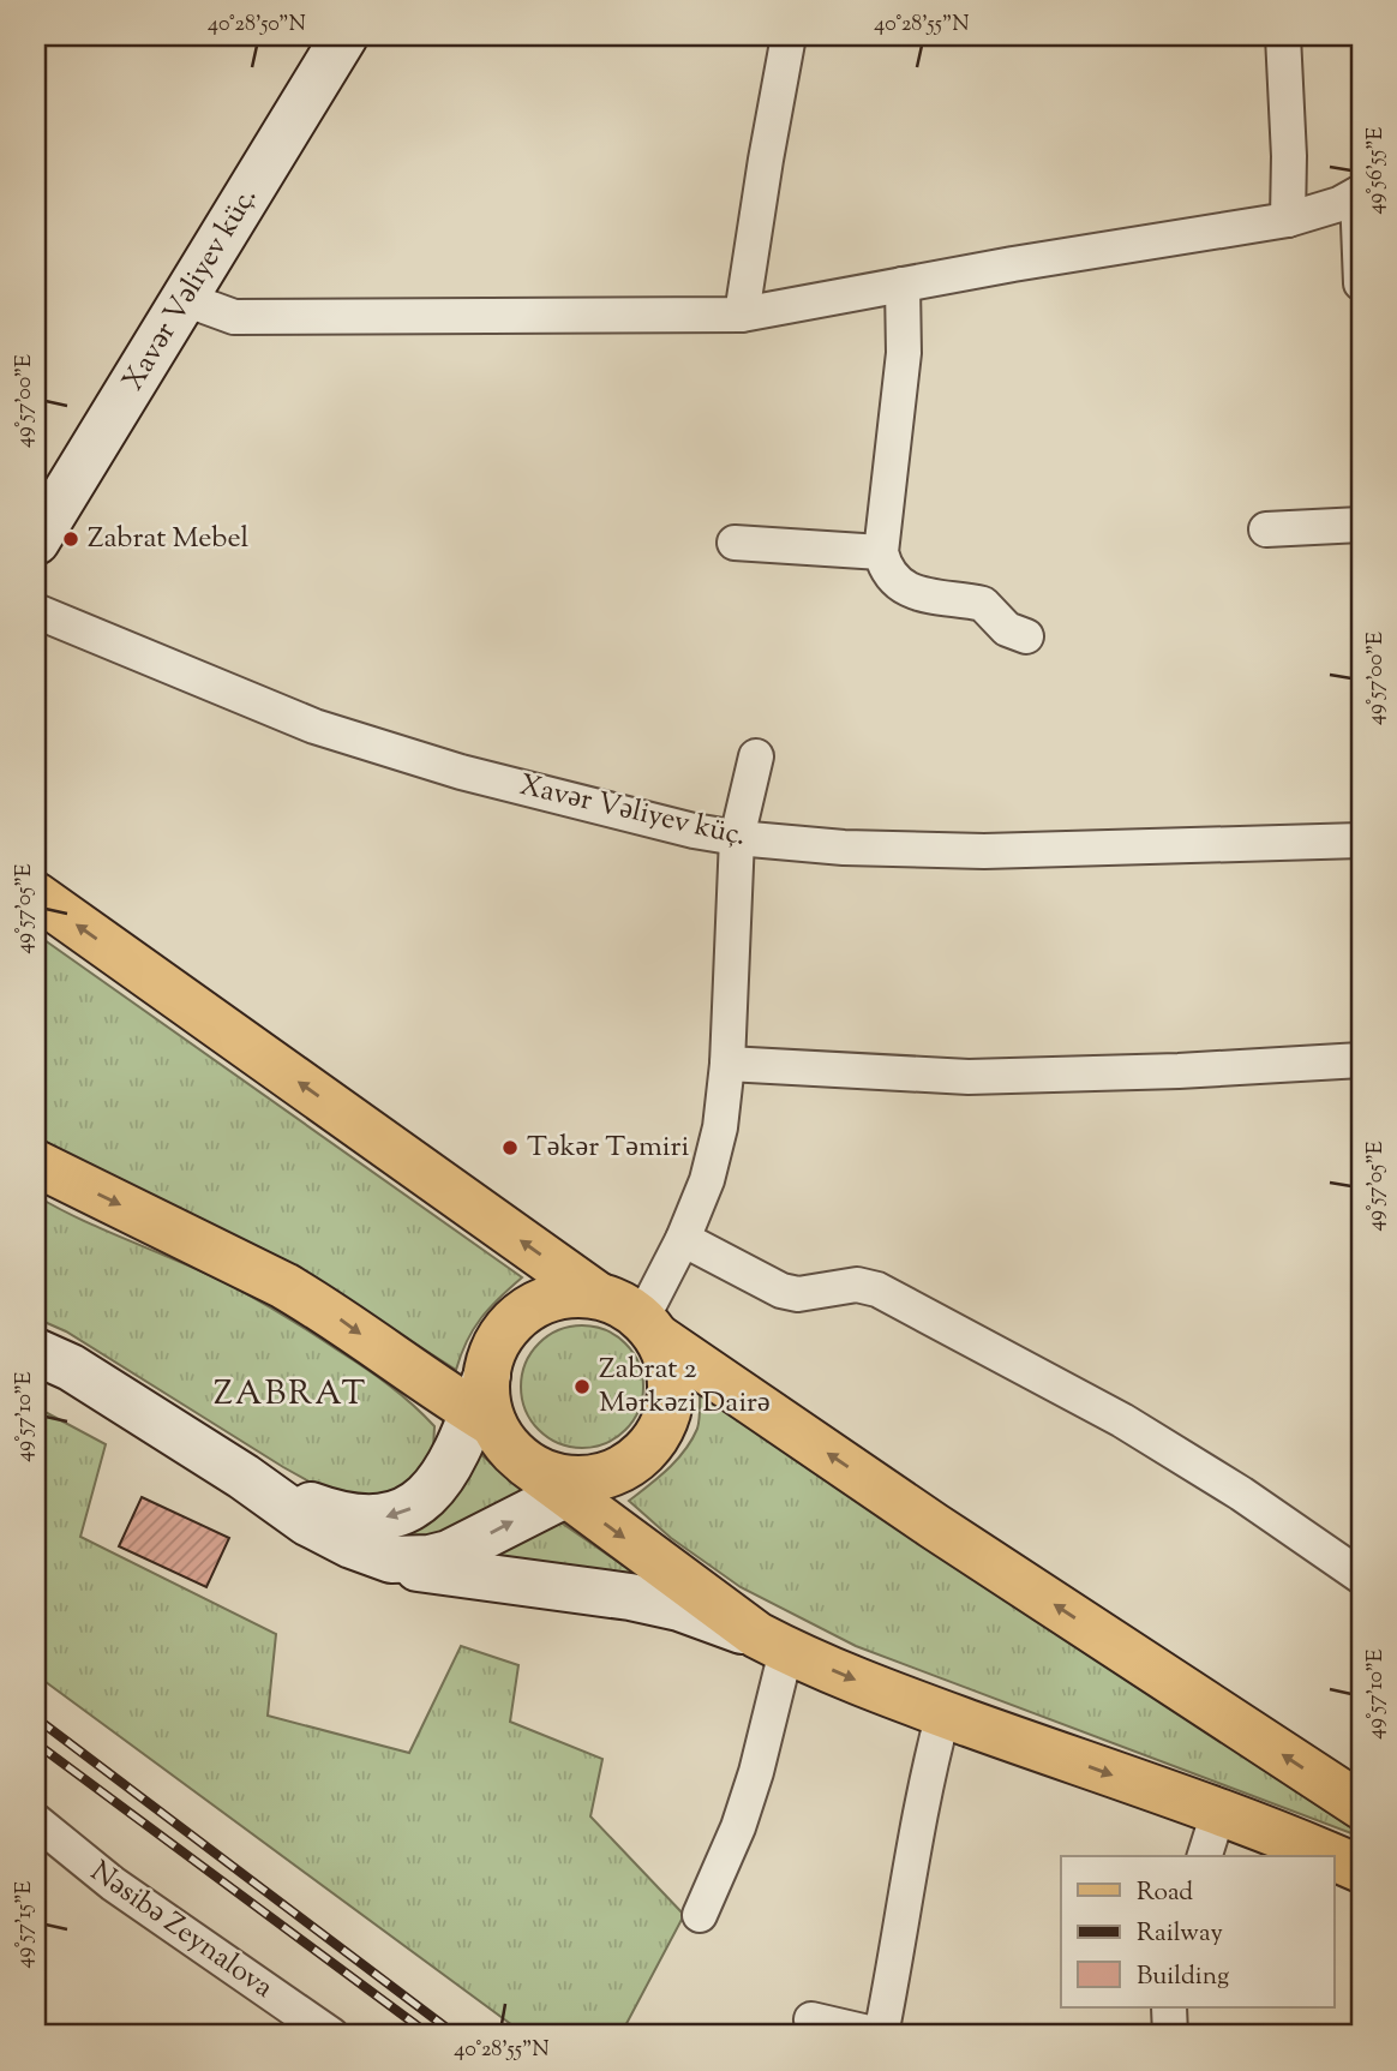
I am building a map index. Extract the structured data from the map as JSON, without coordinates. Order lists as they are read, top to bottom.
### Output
{
  "streets": {
    "street": ["Xavər Vəliyev küç.", "Nəsibə Zeynalova"]
  },
  "districts": ["ZABRAT"],
  "places": ["Zabrat Mebel", "Təkər Təmiri", "Zabrat 2 Mərkəzi Dairə"],
  "legend": ["Road", "Railway", "Building"],
  "coordinates": [
    "40°28'50\"N",
    "40°28'55\"N",
    "49°56'55\"E",
    "49°57'00\"E",
    "49°57'05\"E",
    "49°57'10\"E",
    "49°57'15\"E"
  ]
}
